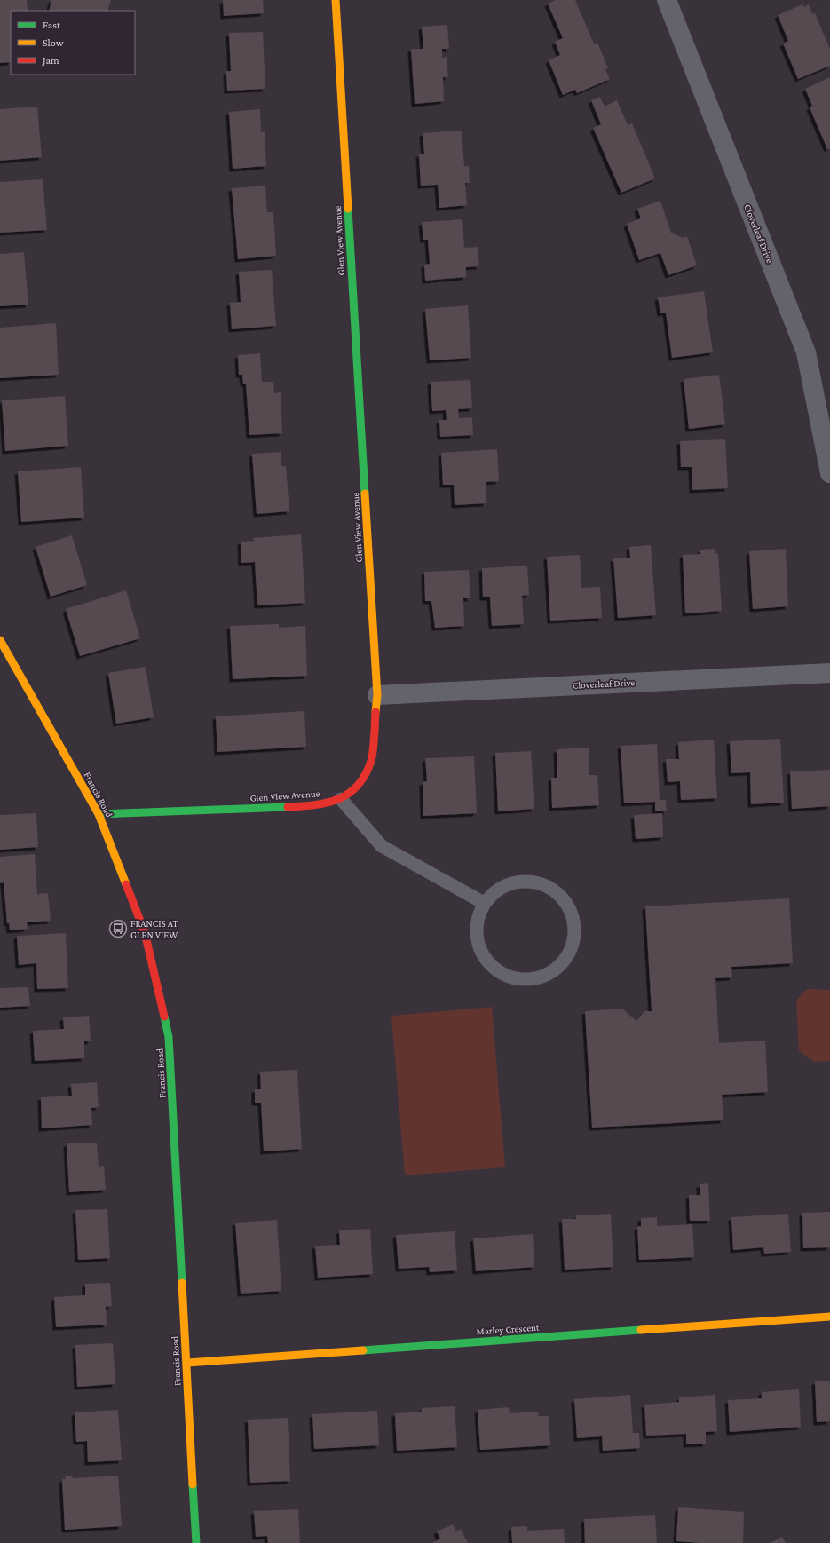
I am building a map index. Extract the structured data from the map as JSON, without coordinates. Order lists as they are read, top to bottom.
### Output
{
  "streets": {
    "street": [
      "Cloverleaf Drive",
      "Glen View Avenue",
      "Francis Road",
      "Marley Crescent"
    ]
  },
  "crossings": [
    ["Cloverleaf Drive", "Glen View Avenue"],
    ["Glen View Avenue", "Francis Road"],
    ["Francis Road", "Marley Crescent"]
  ],
  "places": {
    "bus stop": ["FRANCIS AT GLEN VIEW"]
  },
  "legend": ["Fast", "Slow", "Jam"]
}
